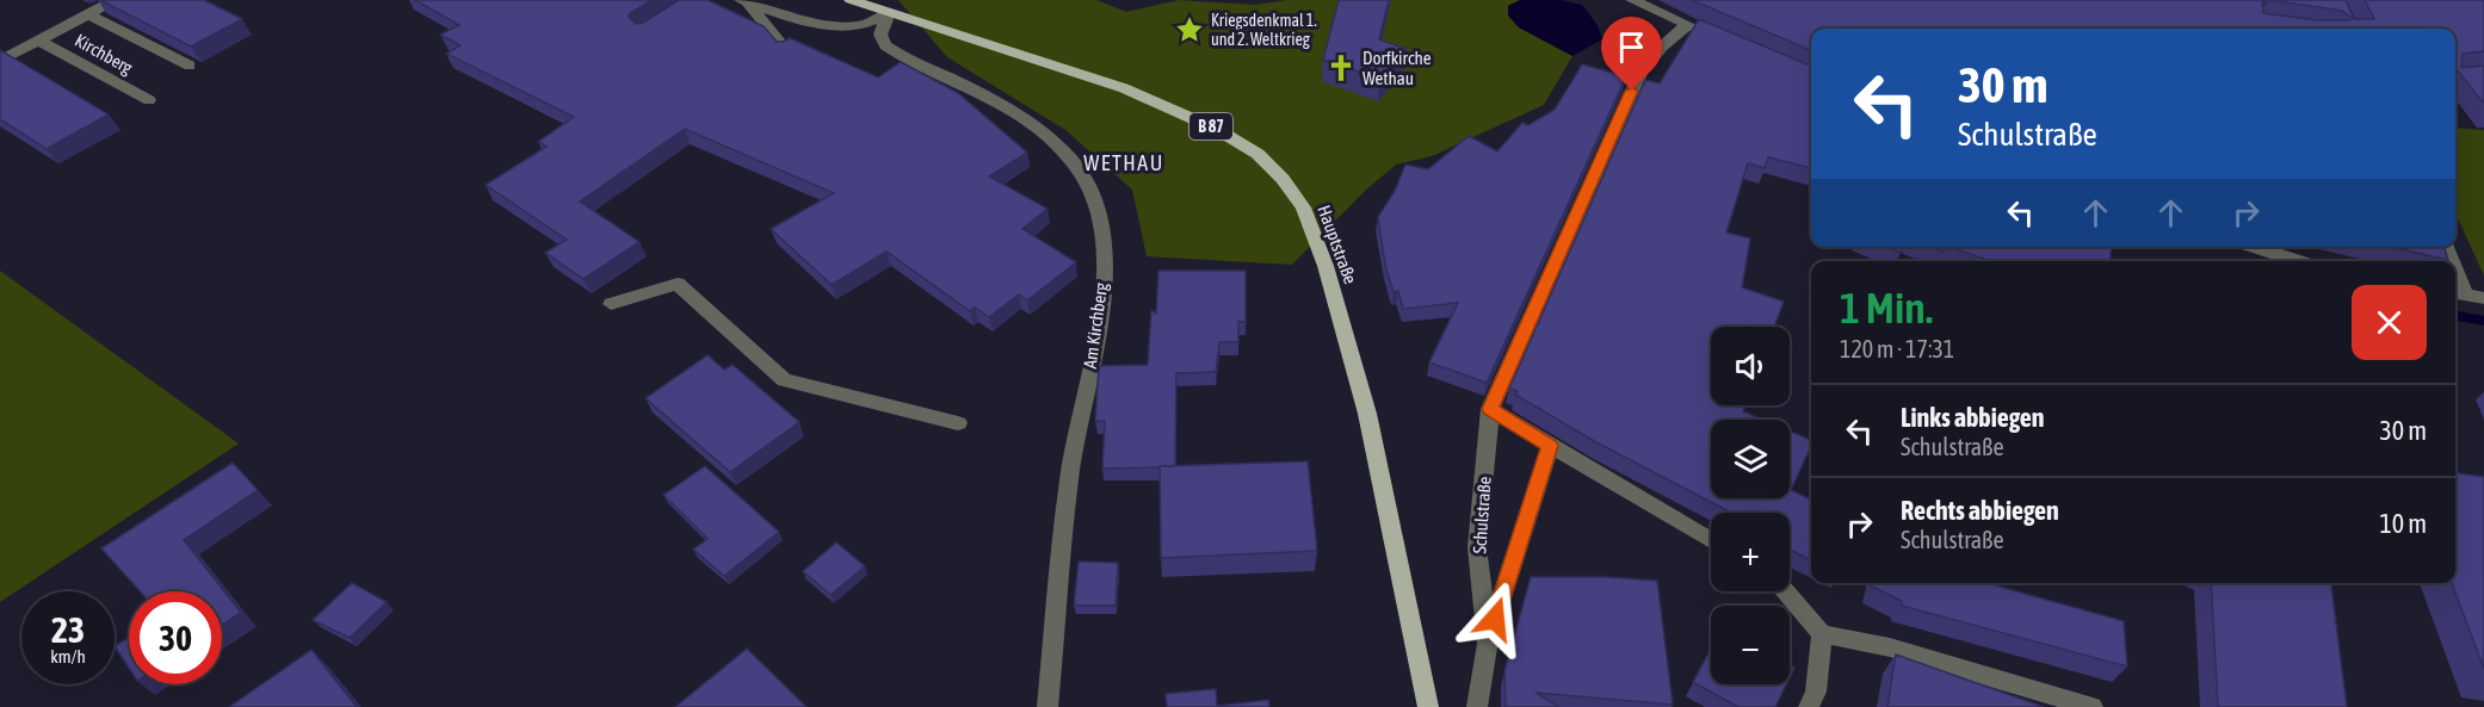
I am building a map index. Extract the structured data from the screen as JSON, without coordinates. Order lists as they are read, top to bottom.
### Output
{
  "streets": {
    "main road": ["B 87", "Hauptstraße"],
    "street": ["Kirchberg", "Am Kirchberg", "Schulstraße"]
  },
  "crossings": [
    ["Hauptstraße", "Am Kirchberg"]
  ],
  "districts": ["WETHAU"],
  "places": {
    "place": ["Kriegsdenkmal 1. und 2. Weltkrieg"],
    "church": ["Dorfkirche Wethau"]
  },
  "page": {
    "turn": ["30 m", "Schulstraße"],
    "heading": ["1 Min.", "120 m · 17:31"],
    "map_buttons": ["+", "−"],
    "list": [
      {
        "name": "Links abbiegen",
        "note": "Schulstraße",
        "value": "30 m"
      },
      {
        "name": "Rechts abbiegen",
        "note": "Schulstraße",
        "value": "10 m"
      }
    ],
    "speed": "23 km/h",
    "limit": "30"
  }
}
